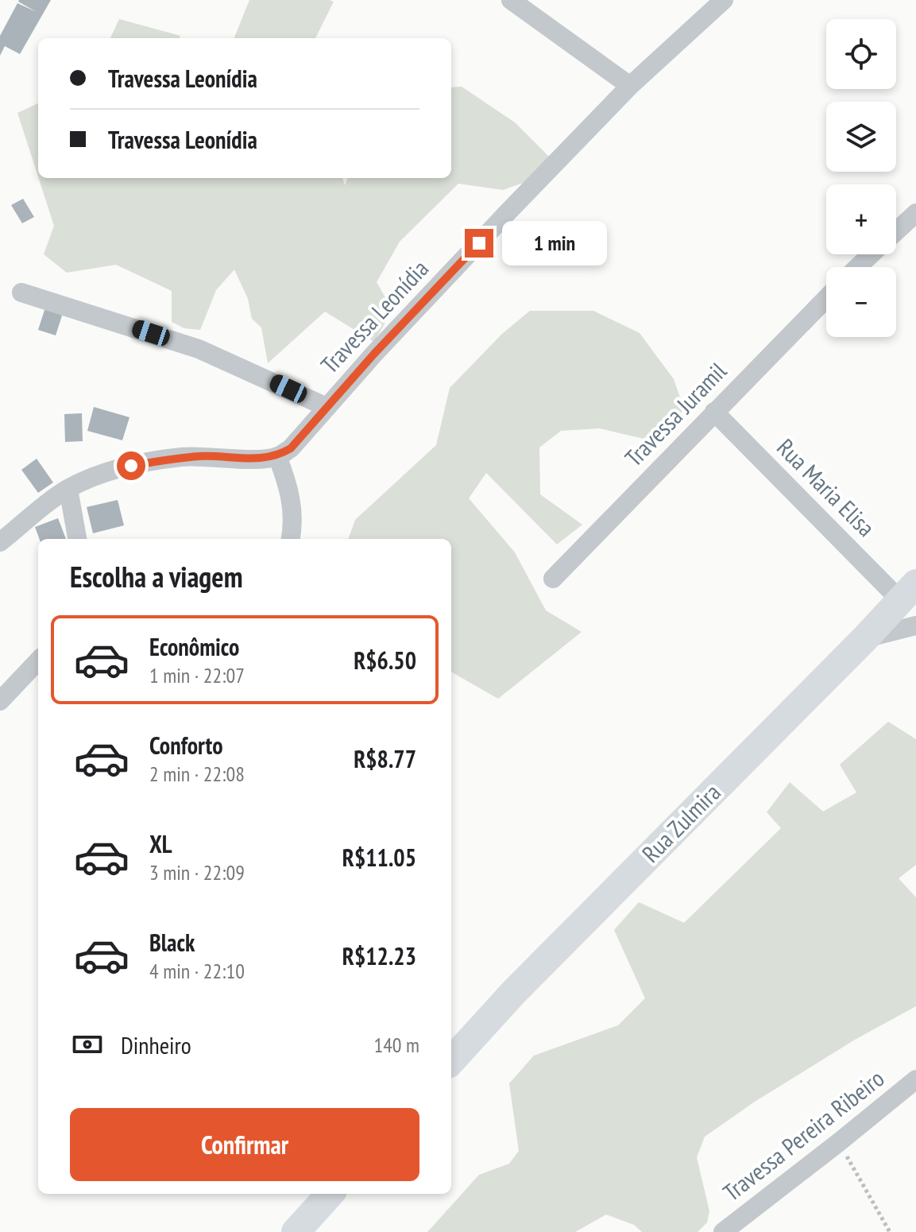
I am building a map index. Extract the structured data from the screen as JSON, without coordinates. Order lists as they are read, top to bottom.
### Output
{
  "streets": {
    "street": [
      "Travessa Leonídia",
      "Travessa Juramil",
      "Rua Maria Elisa",
      "Rua Zulmira",
      "Travessa Pereira Ribeiro"
    ]
  },
  "crossings": [
    ["Travessa Juramil", "Rua Maria Elisa"],
    ["Rua Maria Elisa", "Rua Zulmira"]
  ],
  "page": {
    "map_buttons": ["+", "−"],
    "banner": ["Travessa Leonídia", "Travessa Leonídia"],
    "bubble": "1 min",
    "heading": "Escolha a viagem",
    "list": [
      {
        "name": "Econômico",
        "note": "1 min · 22:07",
        "value": "R$6.50"
      },
      {
        "name": "Conforto",
        "note": "2 min · 22:08",
        "value": "R$8.77"
      },
      {
        "name": "XL",
        "note": "3 min · 22:09",
        "value": "R$11.05"
      },
      {
        "name": "Black",
        "note": "4 min · 22:10",
        "value": "R$12.23"
      }
    ],
    "pay": ["Dinheiro", "140 m"],
    "buttons": "Confirmar"
  }
}
